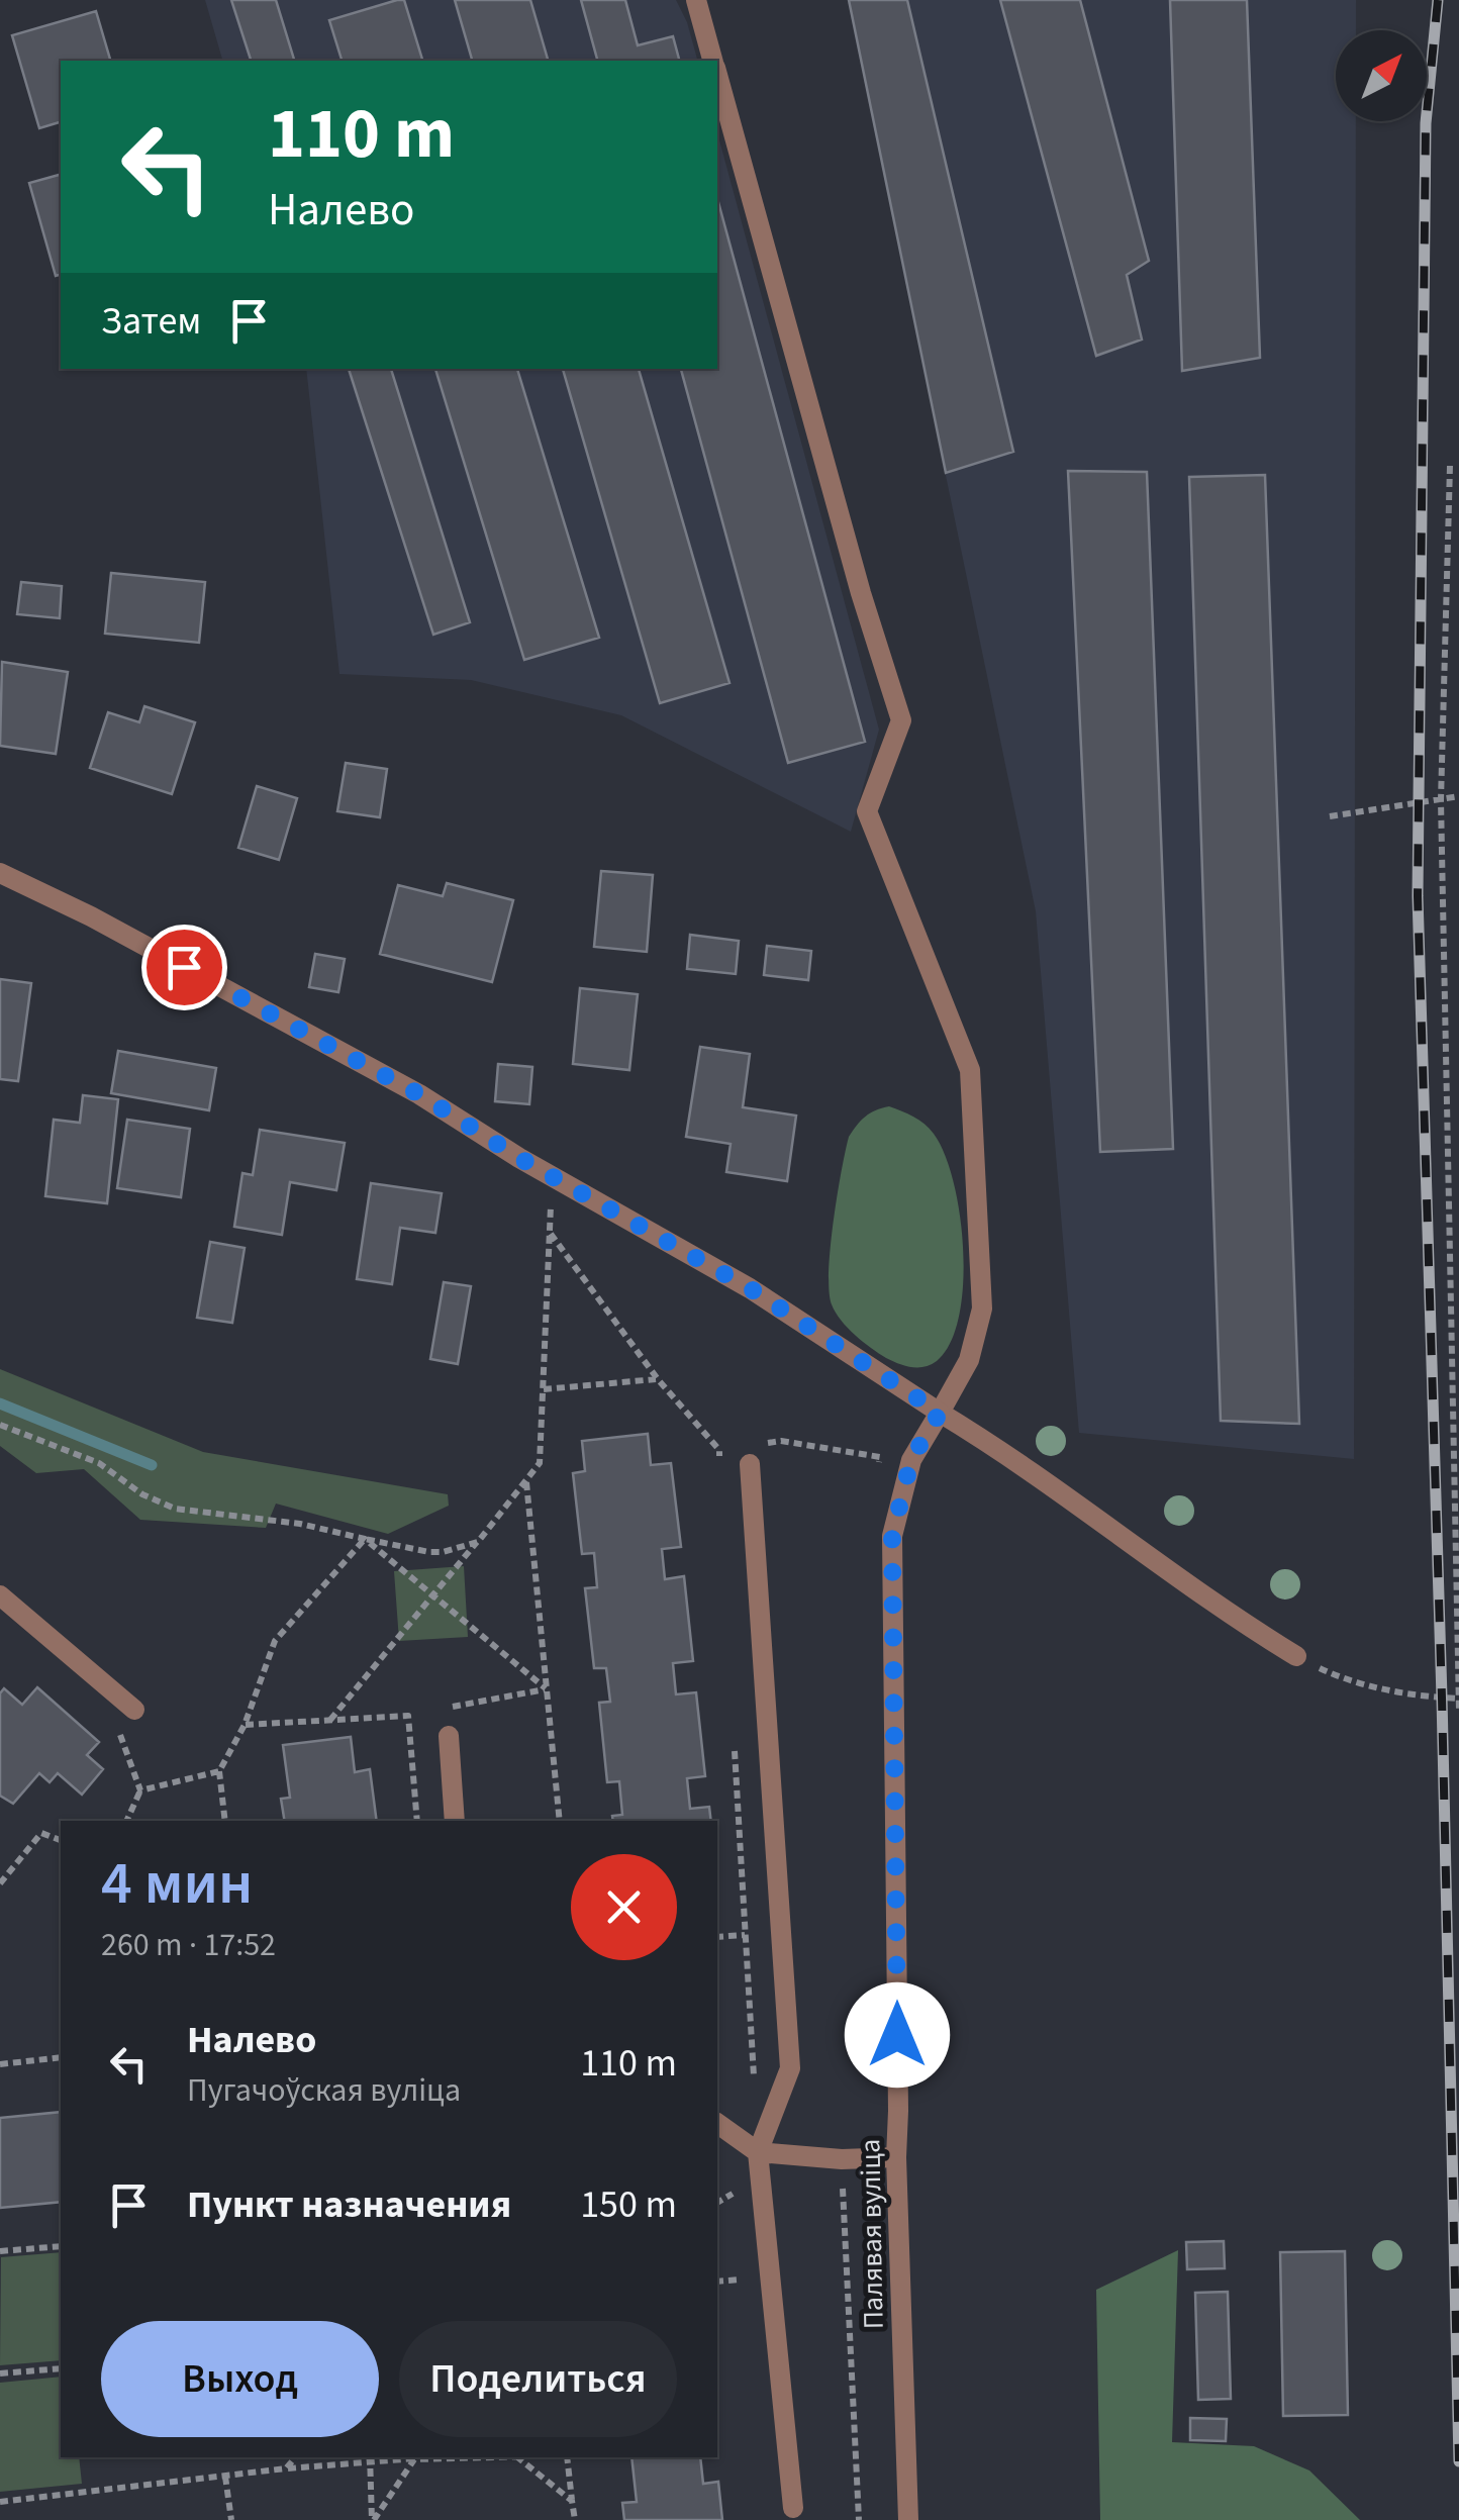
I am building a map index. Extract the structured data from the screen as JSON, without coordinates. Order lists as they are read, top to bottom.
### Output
{
  "streets": {
    "street": ["Палявая вуліца"]
  },
  "north": "top right",
  "page": {
    "turn": ["110 m", "Налево"],
    "then": "Затем",
    "heading": ["4 мин", "260 m · 17:52"],
    "list": [
      {
        "name": "Налево",
        "note": "Пугачоўская вуліца",
        "value": "110 m"
      },
      {
        "name": "Пункт назначения",
        "value": "150 m"
      }
    ],
    "buttons": ["Выход", "Поделиться"]
  }
}
